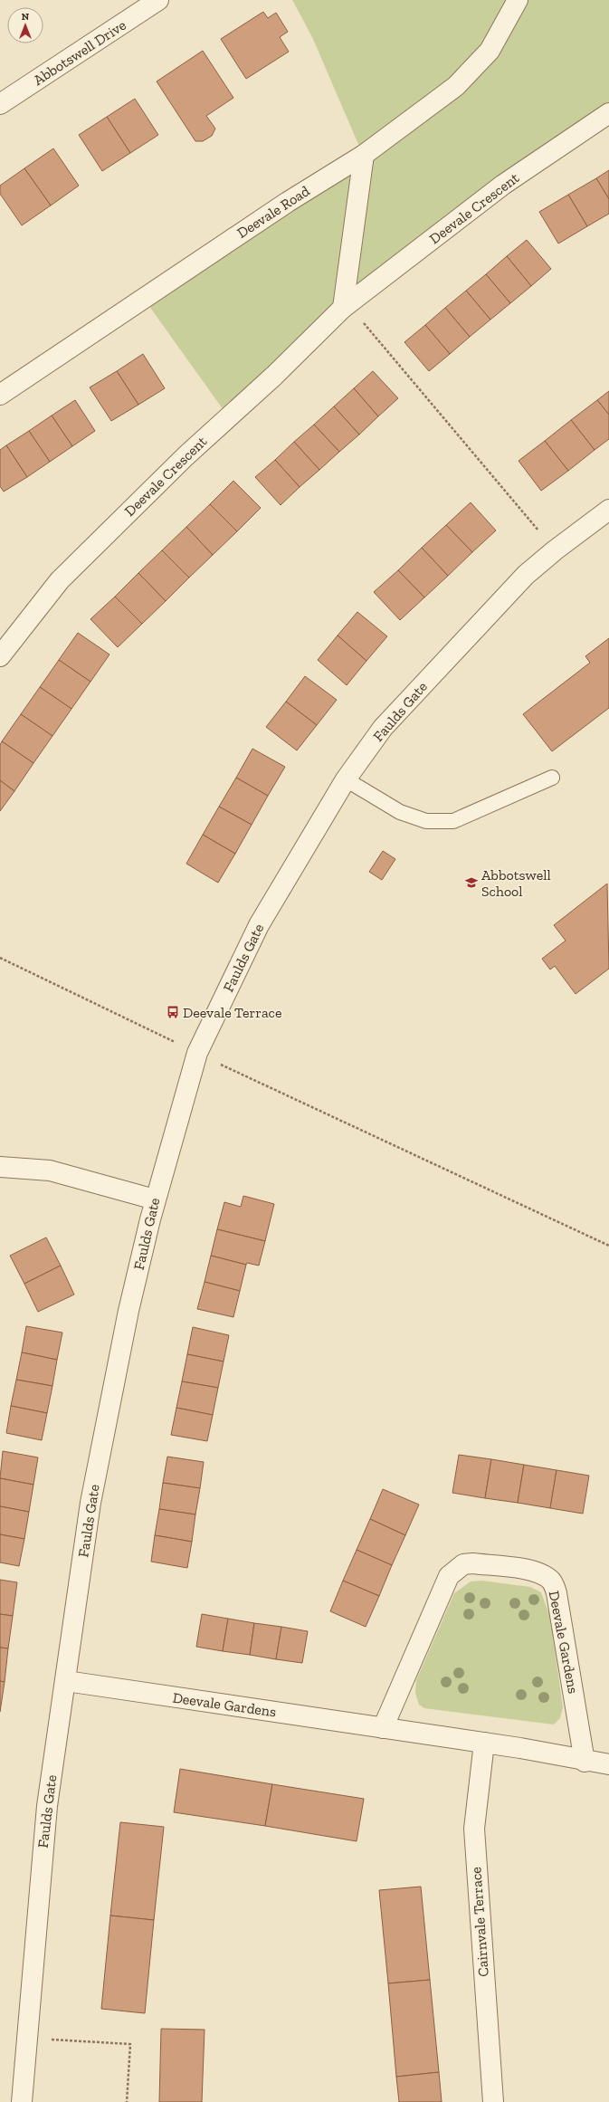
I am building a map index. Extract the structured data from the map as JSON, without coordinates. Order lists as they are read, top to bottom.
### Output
{
  "streets": {
    "street": [
      "Abbotswell Drive",
      "Deevale Crescent",
      "Deevale Road",
      "Faulds Gate",
      "Deevale Gardens",
      "Cairnvale Terrace"
    ]
  },
  "crossings": [
    ["Faulds Gate", "Deevale Gardens"],
    ["Deevale Gardens", "Cairnvale Terrace"]
  ],
  "places": {
    "school or university": ["Abbotswell School"],
    "bus stop": ["Deevale Terrace"]
  },
  "north": "top"
}
